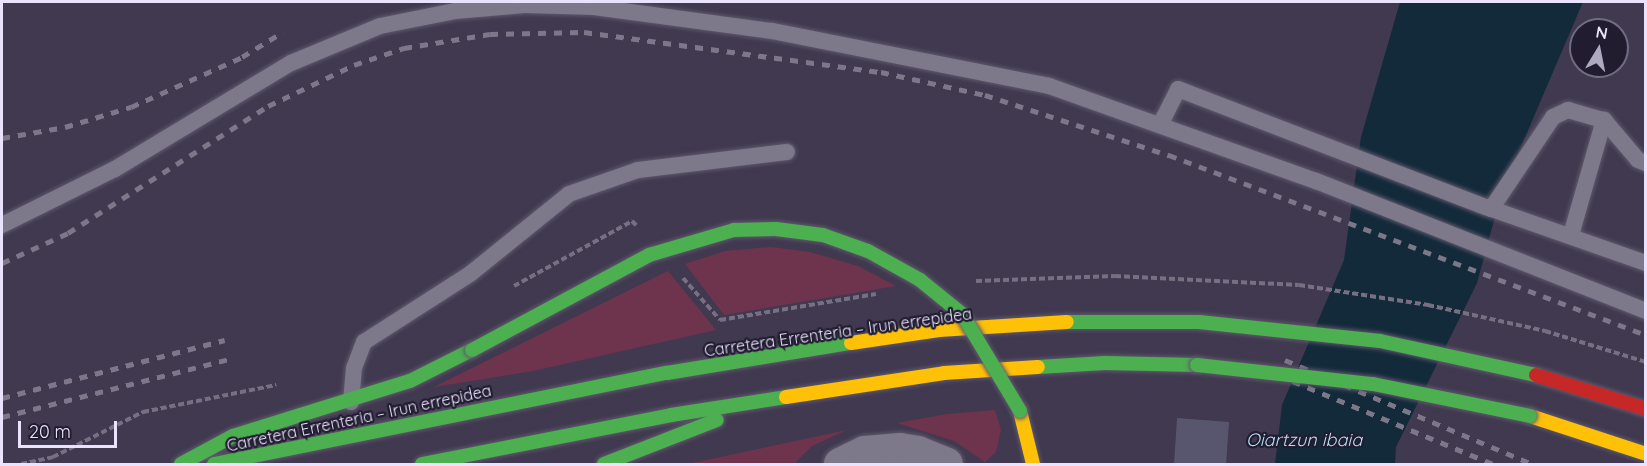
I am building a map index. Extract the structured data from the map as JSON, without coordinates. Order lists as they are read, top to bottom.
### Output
{
  "streets": {
    "main road": ["Carretera Errenteria – Irun errepidea"]
  },
  "water": ["Oiartzun ibaia"],
  "scale_bar": "20 m",
  "north": "top"
}
